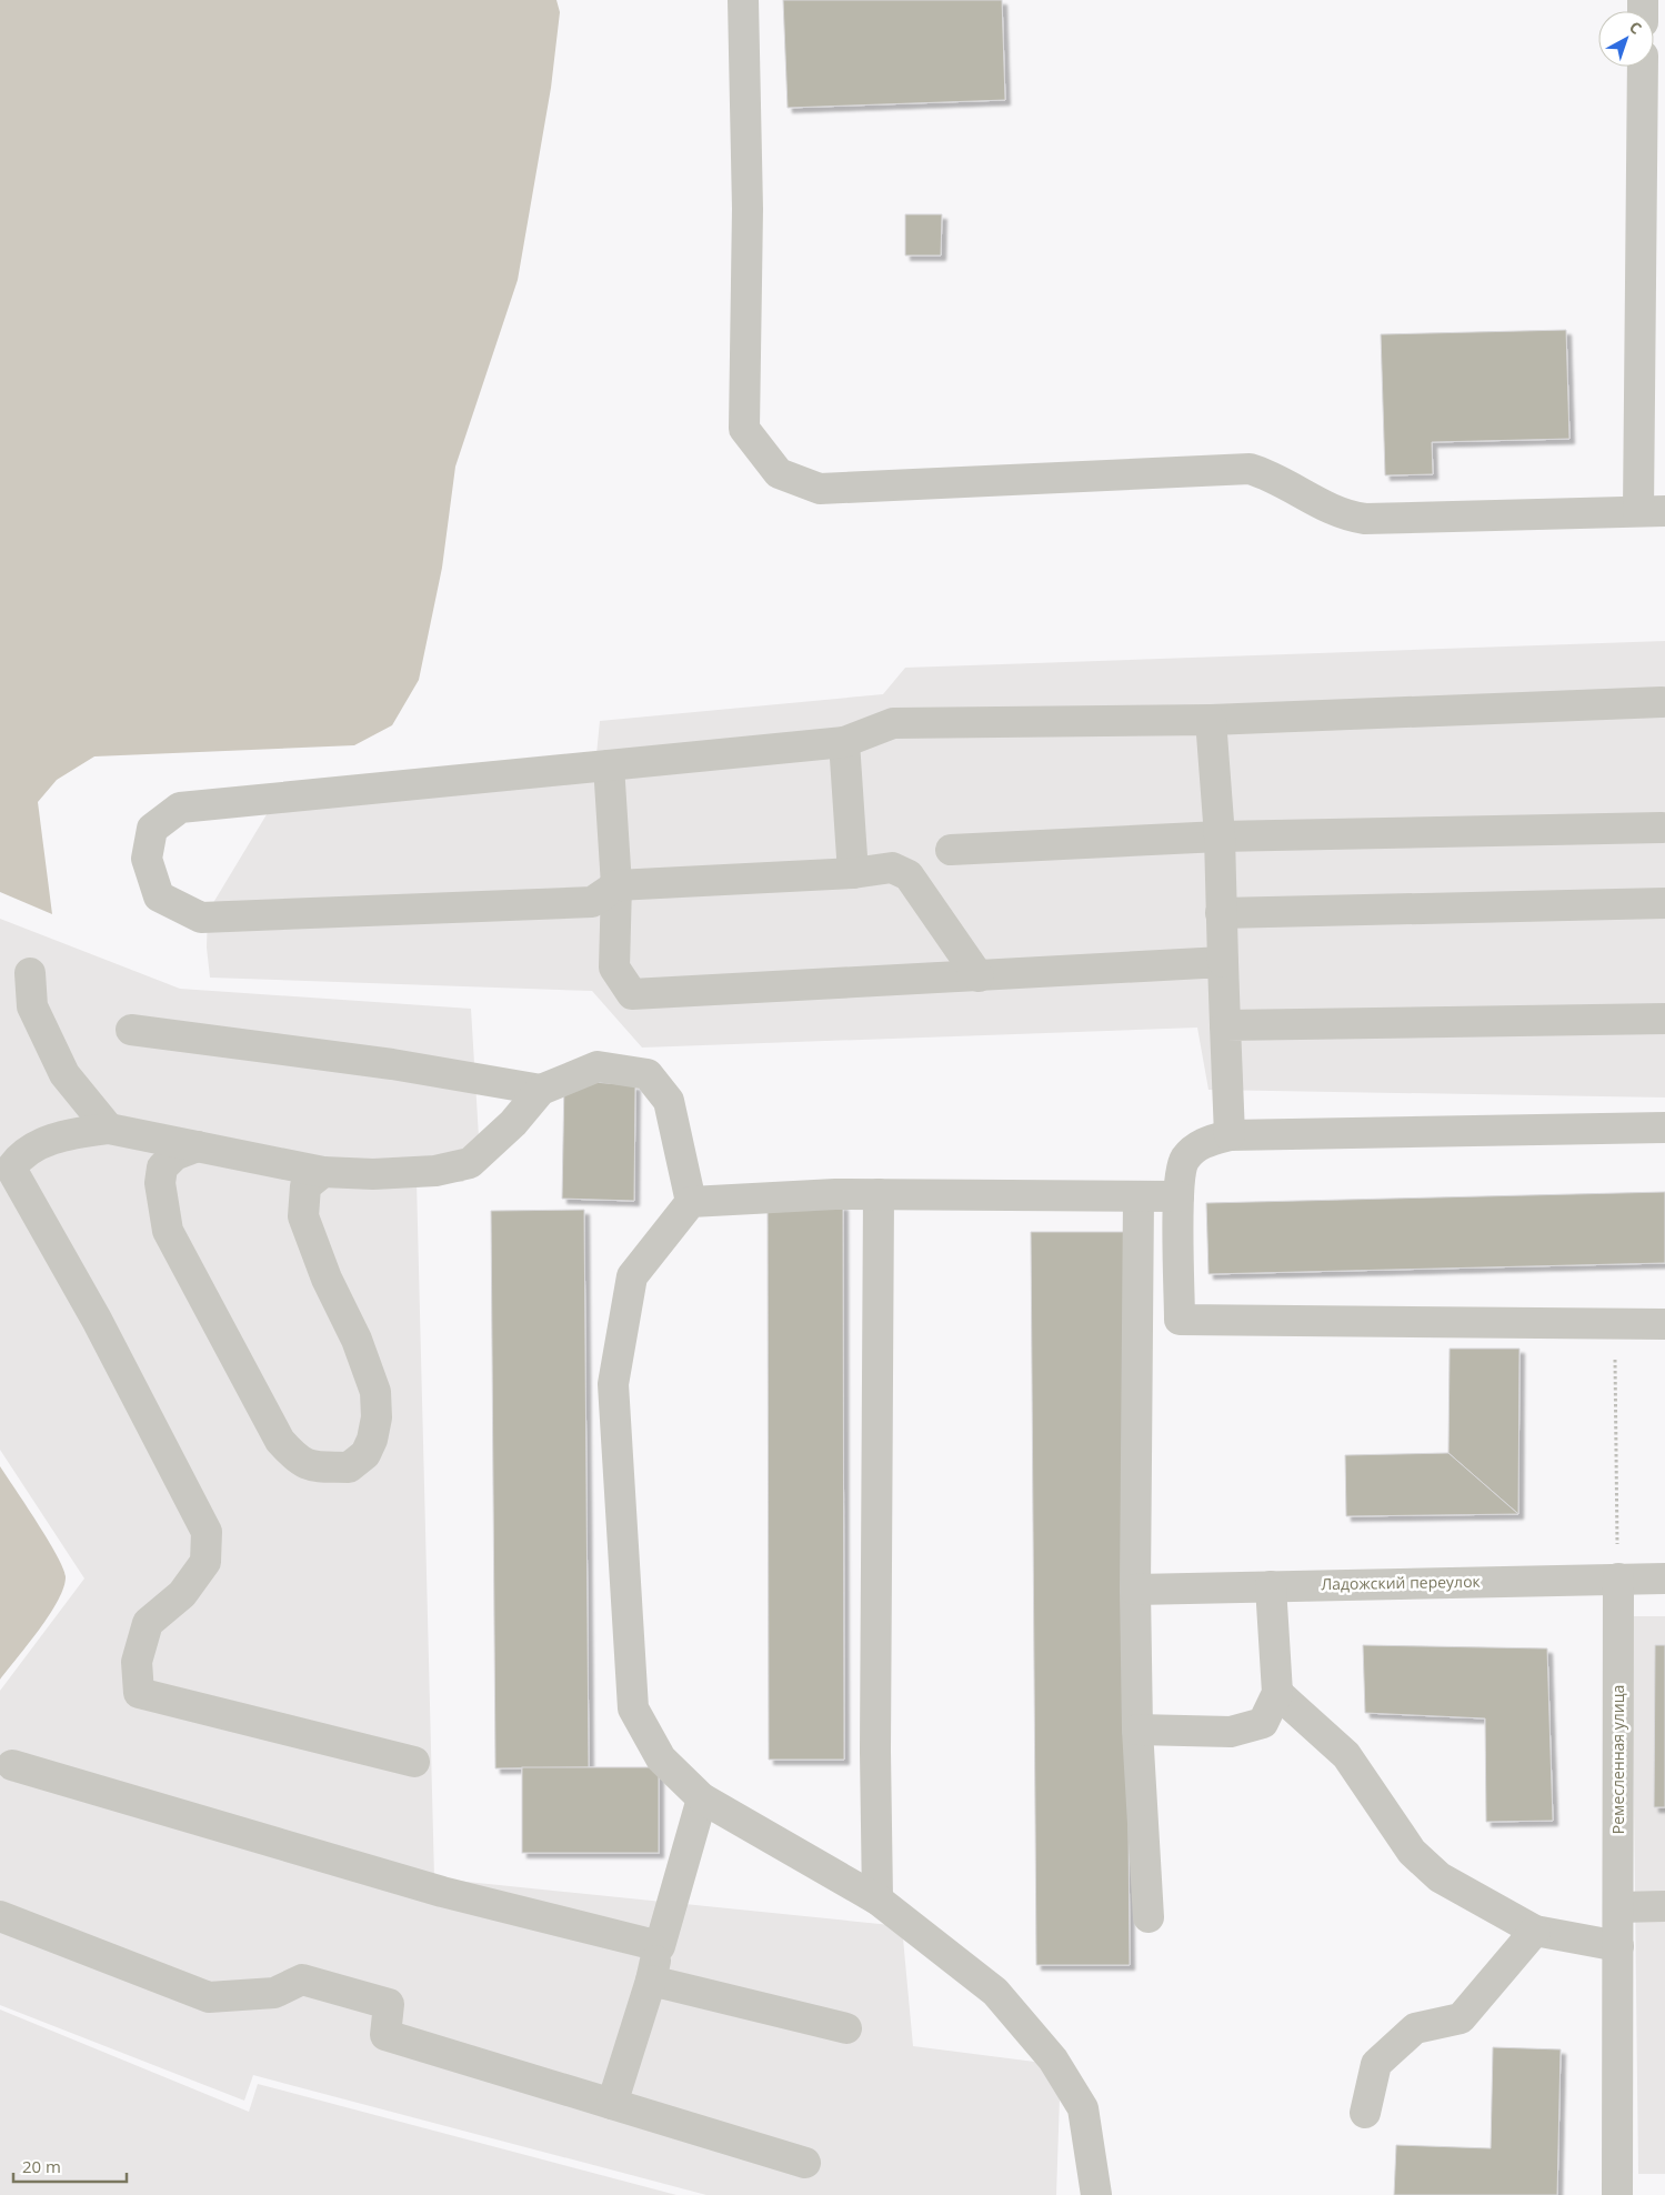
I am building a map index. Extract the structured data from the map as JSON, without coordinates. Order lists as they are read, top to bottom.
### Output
{
  "streets": {
    "street": ["Ладожский переулок", "Ремесленная улица"]
  },
  "crossings": [
    ["Ладожский переулок", "Ремесленная улица"]
  ],
  "scale_bar": "20 m",
  "north": "top right"
}
